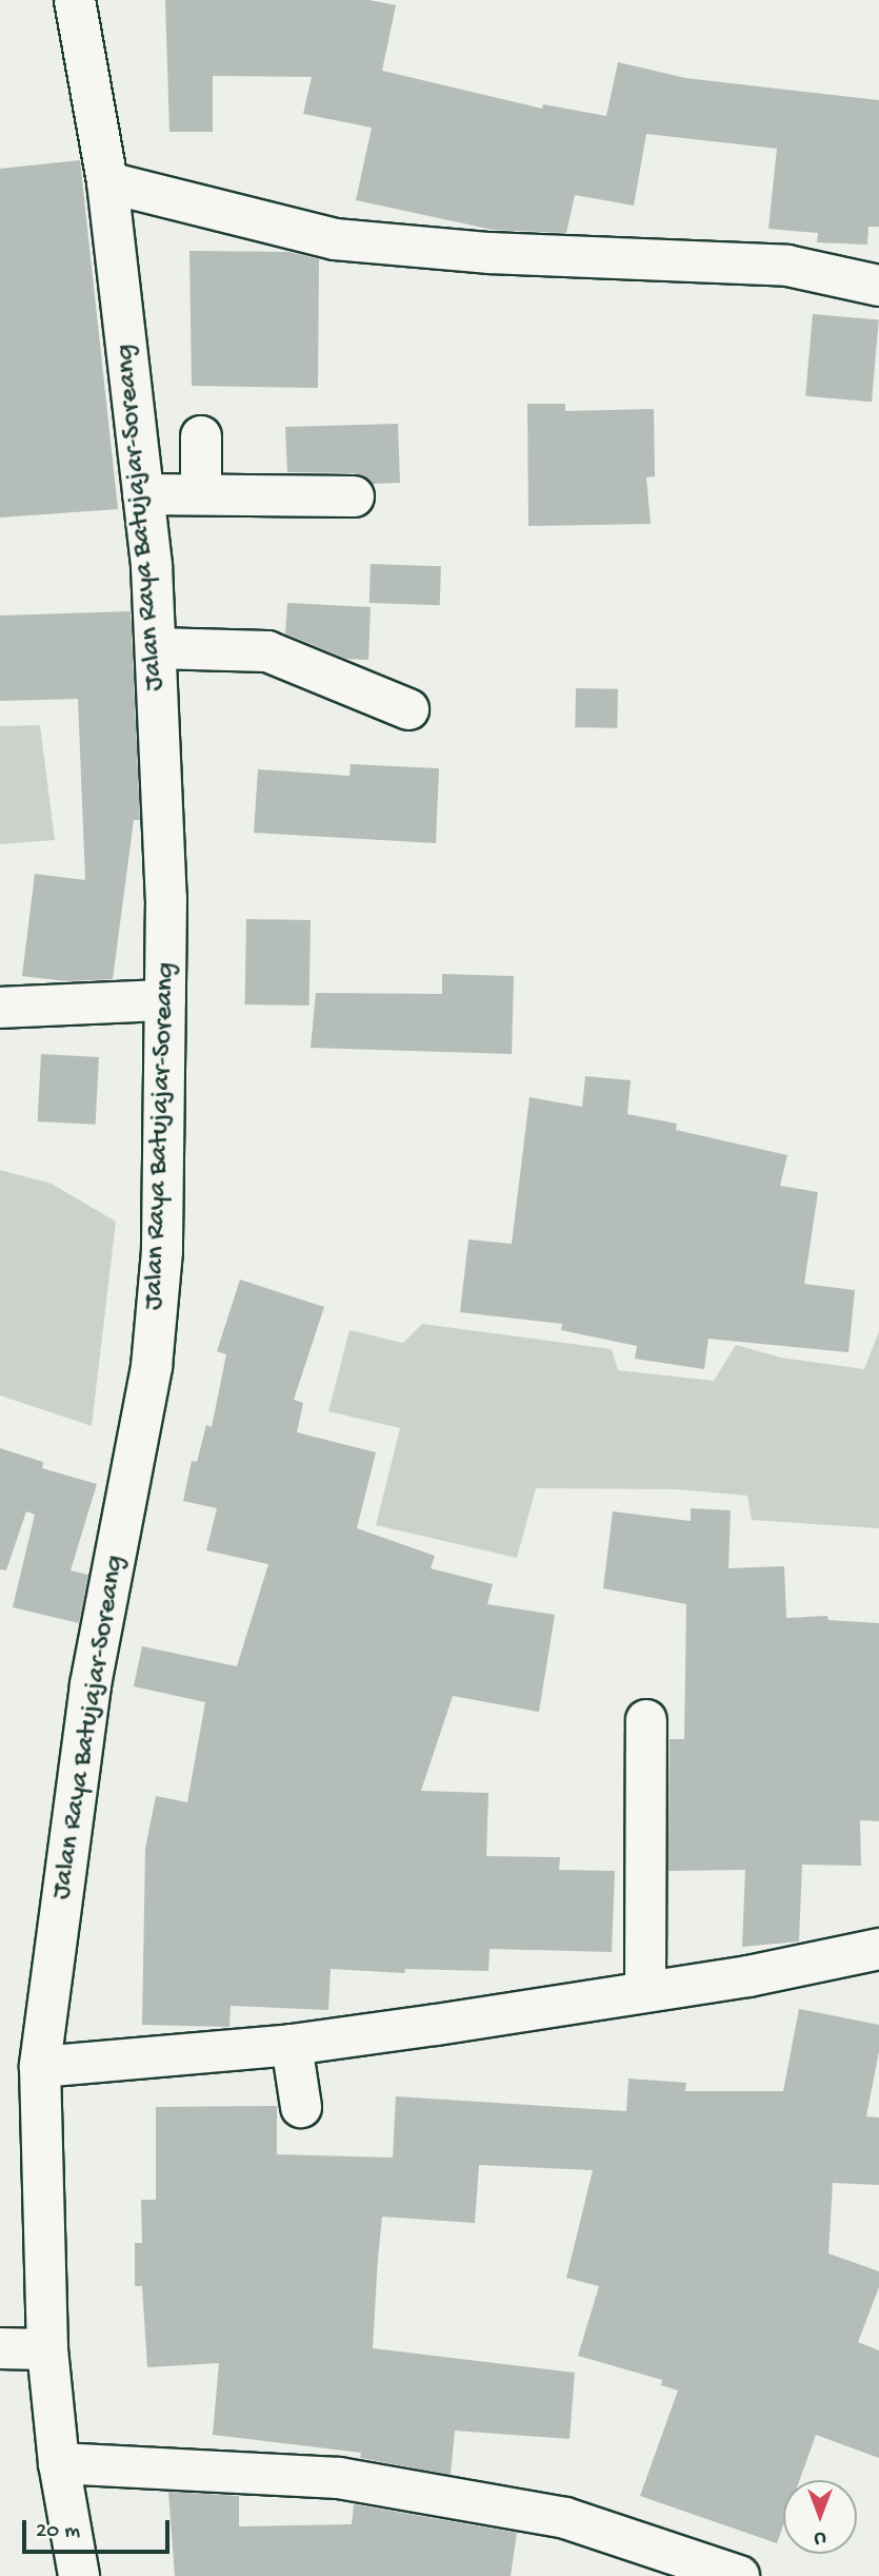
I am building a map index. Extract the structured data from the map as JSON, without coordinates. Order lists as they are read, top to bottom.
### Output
{
  "streets": {
    "main road": ["Jalan Raya Batujajar-Soreang"]
  },
  "scale_bar": "20 m",
  "north": "bottom"
}
